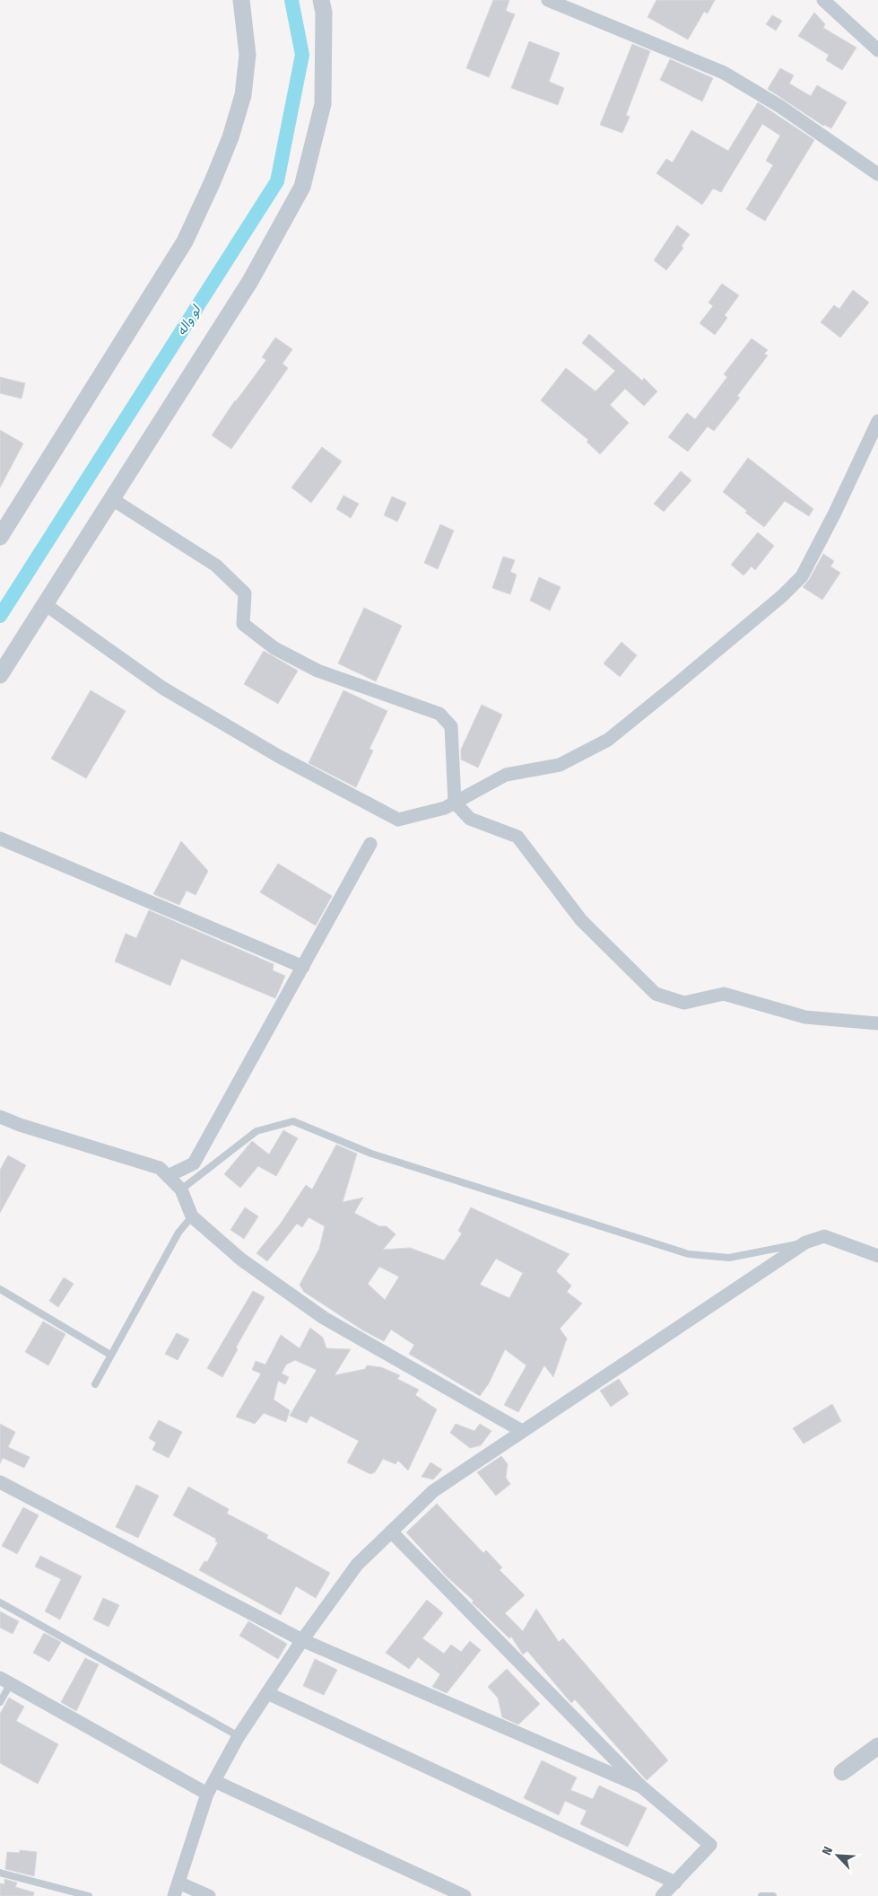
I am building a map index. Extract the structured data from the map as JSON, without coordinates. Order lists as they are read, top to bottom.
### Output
{
  "water": ["لو واله"],
  "north": "top left"
}
